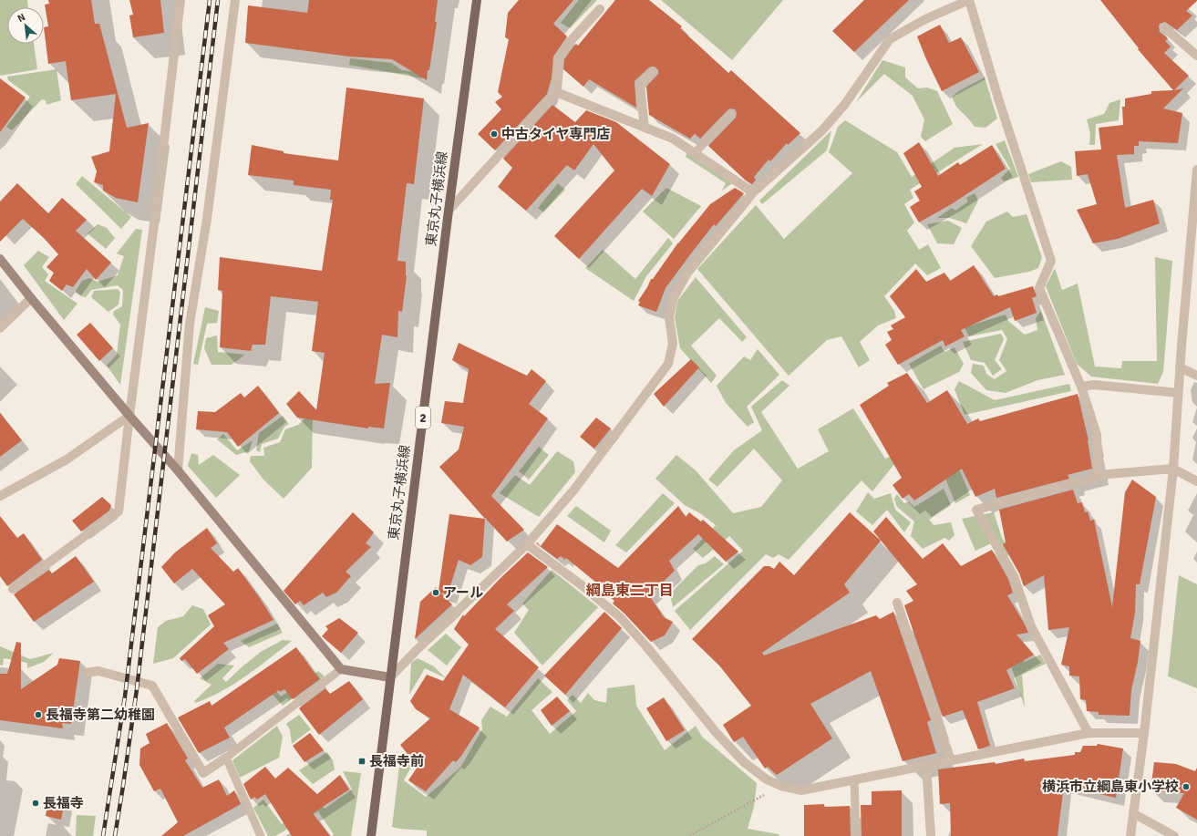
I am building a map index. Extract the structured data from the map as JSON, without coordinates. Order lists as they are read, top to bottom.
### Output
{
  "streets": {
    "main road": ["東京丸子横浜線", "2"]
  },
  "districts": ["綱島東二丁目"],
  "places": {
    "other": [
      "中古タイヤ専門店",
      "アール",
      "長福寺第二幼稚園",
      "横浜市立綱島東小学校",
      "長福寺"
    ],
    "transit": ["長福寺前"]
  },
  "north": "top left"
}
